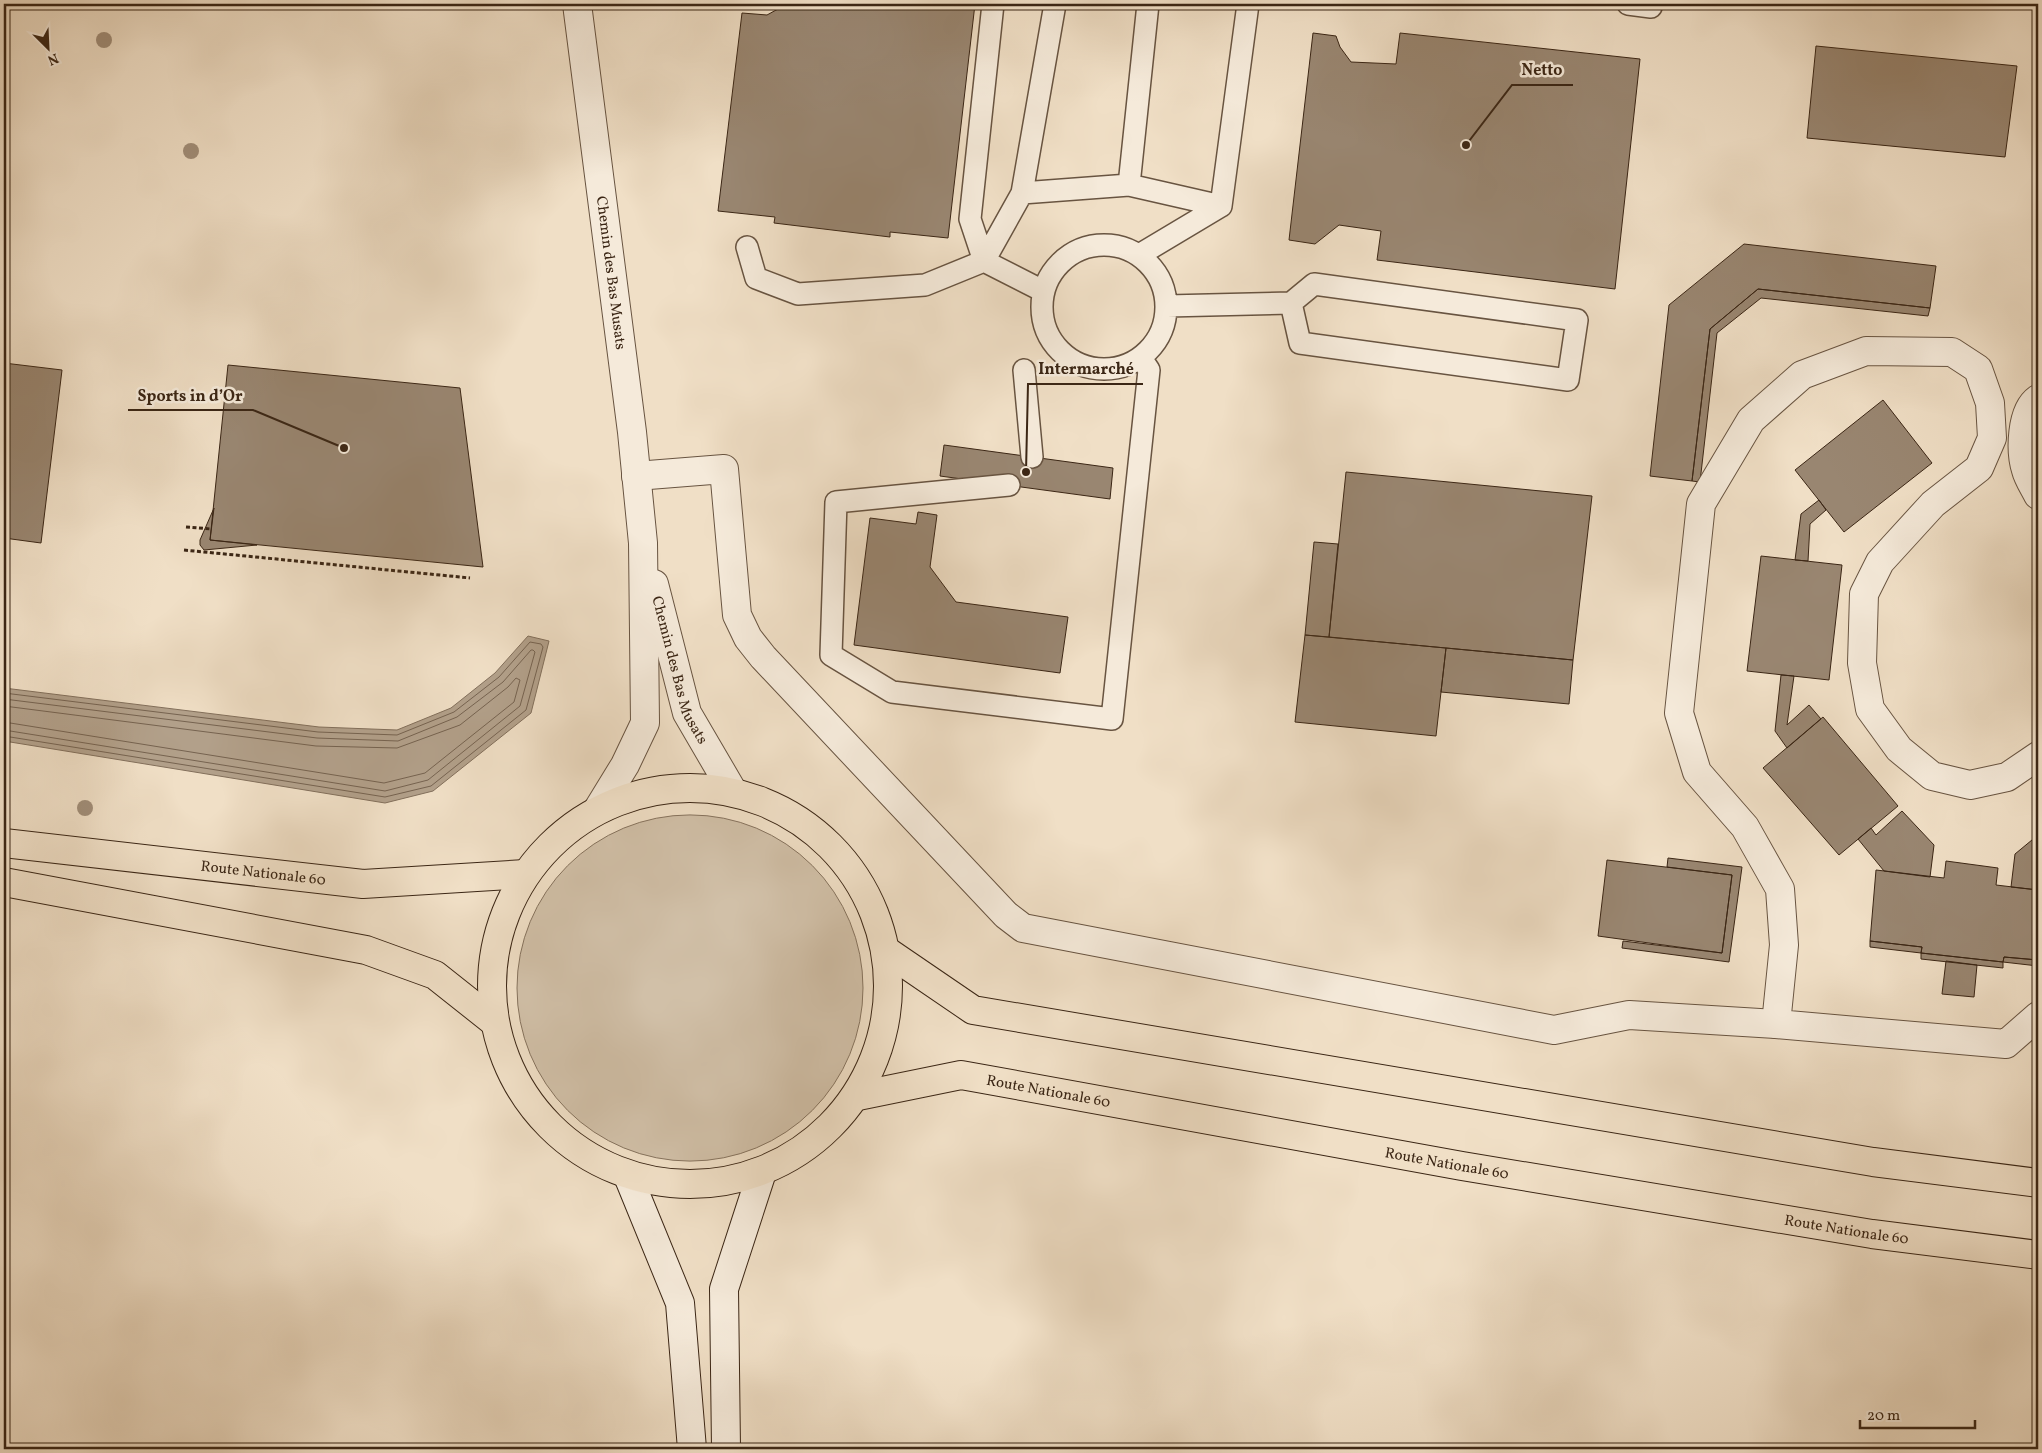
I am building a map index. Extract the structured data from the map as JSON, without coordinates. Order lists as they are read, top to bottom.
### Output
{
  "streets": {
    "main road": ["Route Nationale 60"],
    "street": ["Chemin des Bas Musats"]
  },
  "places": ["Netto", "Sports in d’Or", "Intermarché"],
  "scale_bar": "20 m",
  "north": "bottom right"
}
